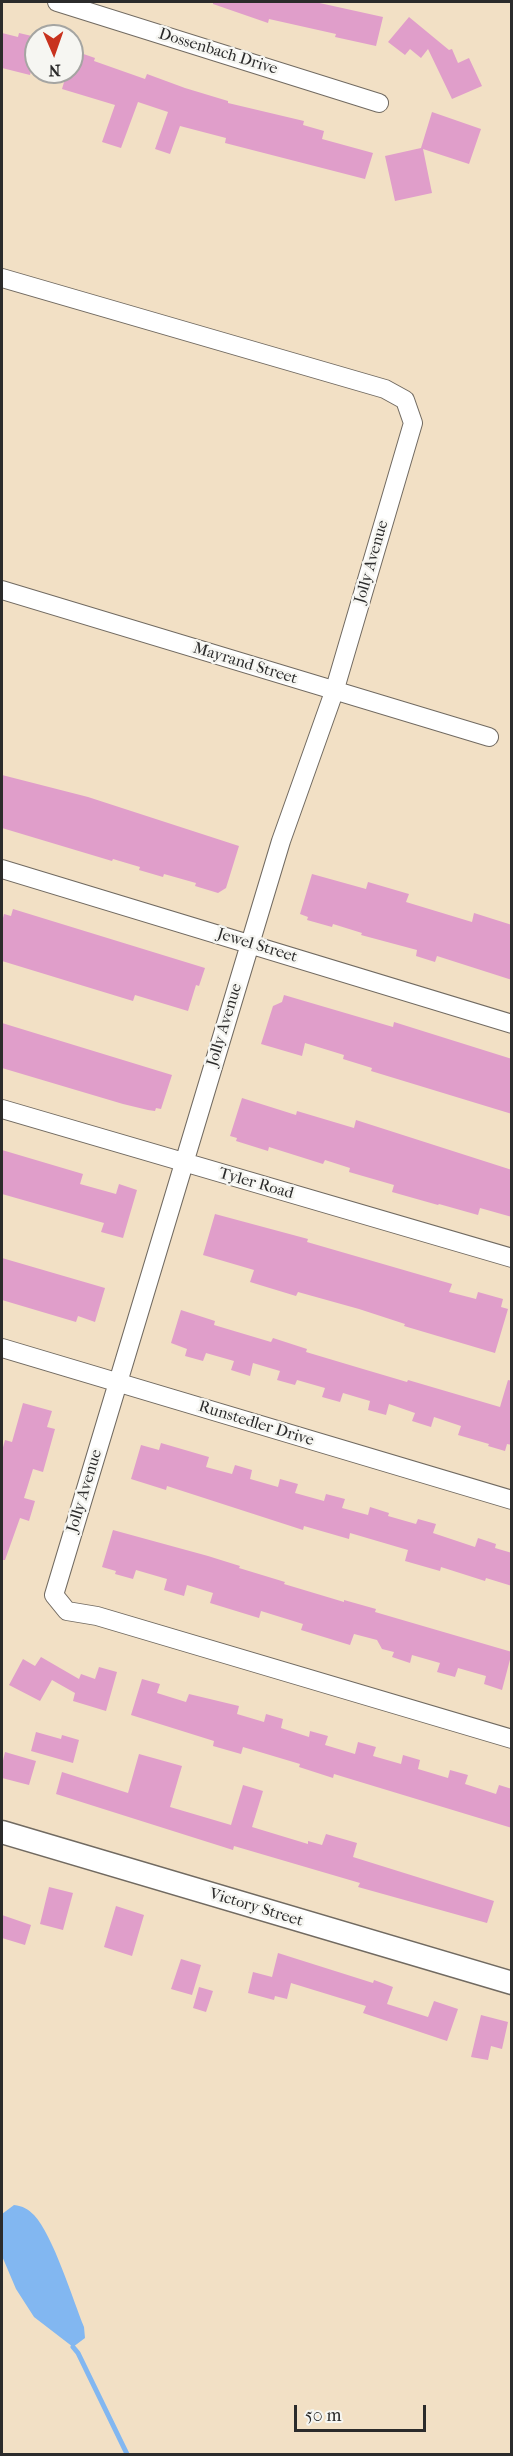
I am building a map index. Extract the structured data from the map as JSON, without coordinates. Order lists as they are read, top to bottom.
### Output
{
  "streets": {
    "street": [
      "Dossenbach Drive",
      "Jolly Avenue",
      "Mayrand Street",
      "Jewel Street",
      "Tyler Road",
      "Runstedler Drive",
      "Victory Street"
    ]
  },
  "crossings": [
    ["Jolly Avenue", "Mayrand Street"],
    ["Jolly Avenue", "Jewel Street"],
    ["Jolly Avenue", "Tyler Road"],
    ["Jolly Avenue", "Runstedler Drive"]
  ],
  "scale_bar": "50 m",
  "north": "bottom"
}
